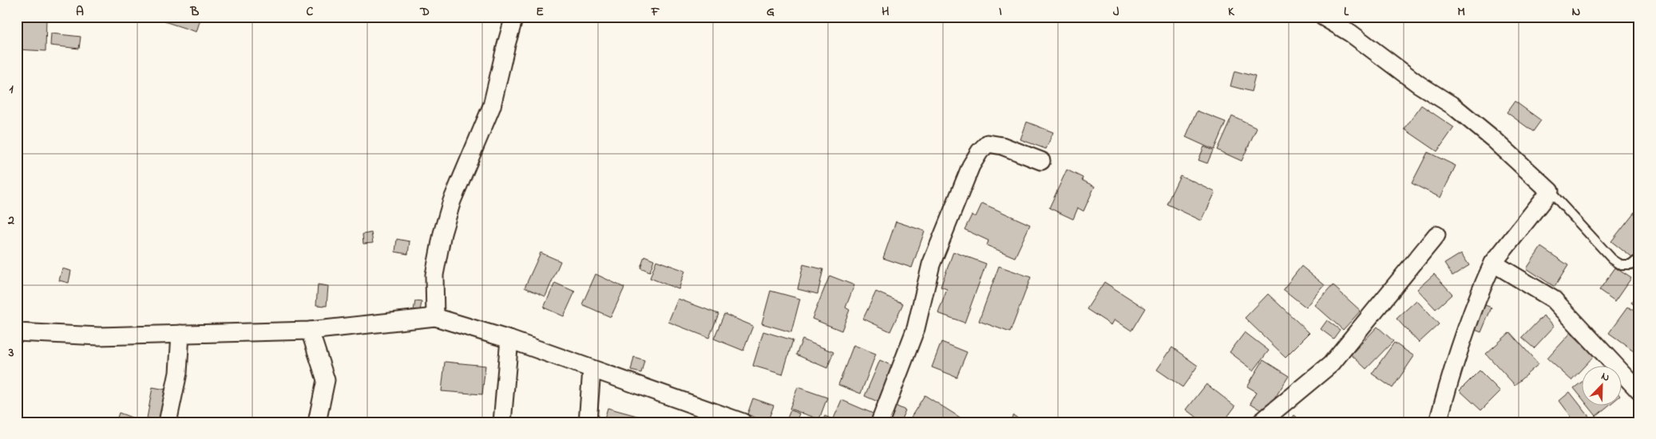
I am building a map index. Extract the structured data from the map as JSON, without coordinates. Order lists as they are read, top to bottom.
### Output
{
  "north": "top right",
  "grid": {
    "columns": [
      "A",
      "B",
      "C",
      "D",
      "E",
      "F",
      "G",
      "H",
      "I",
      "J",
      "K",
      "L",
      "M",
      "N"
    ],
    "rows": ["1", "2", "3"]
  }
}
